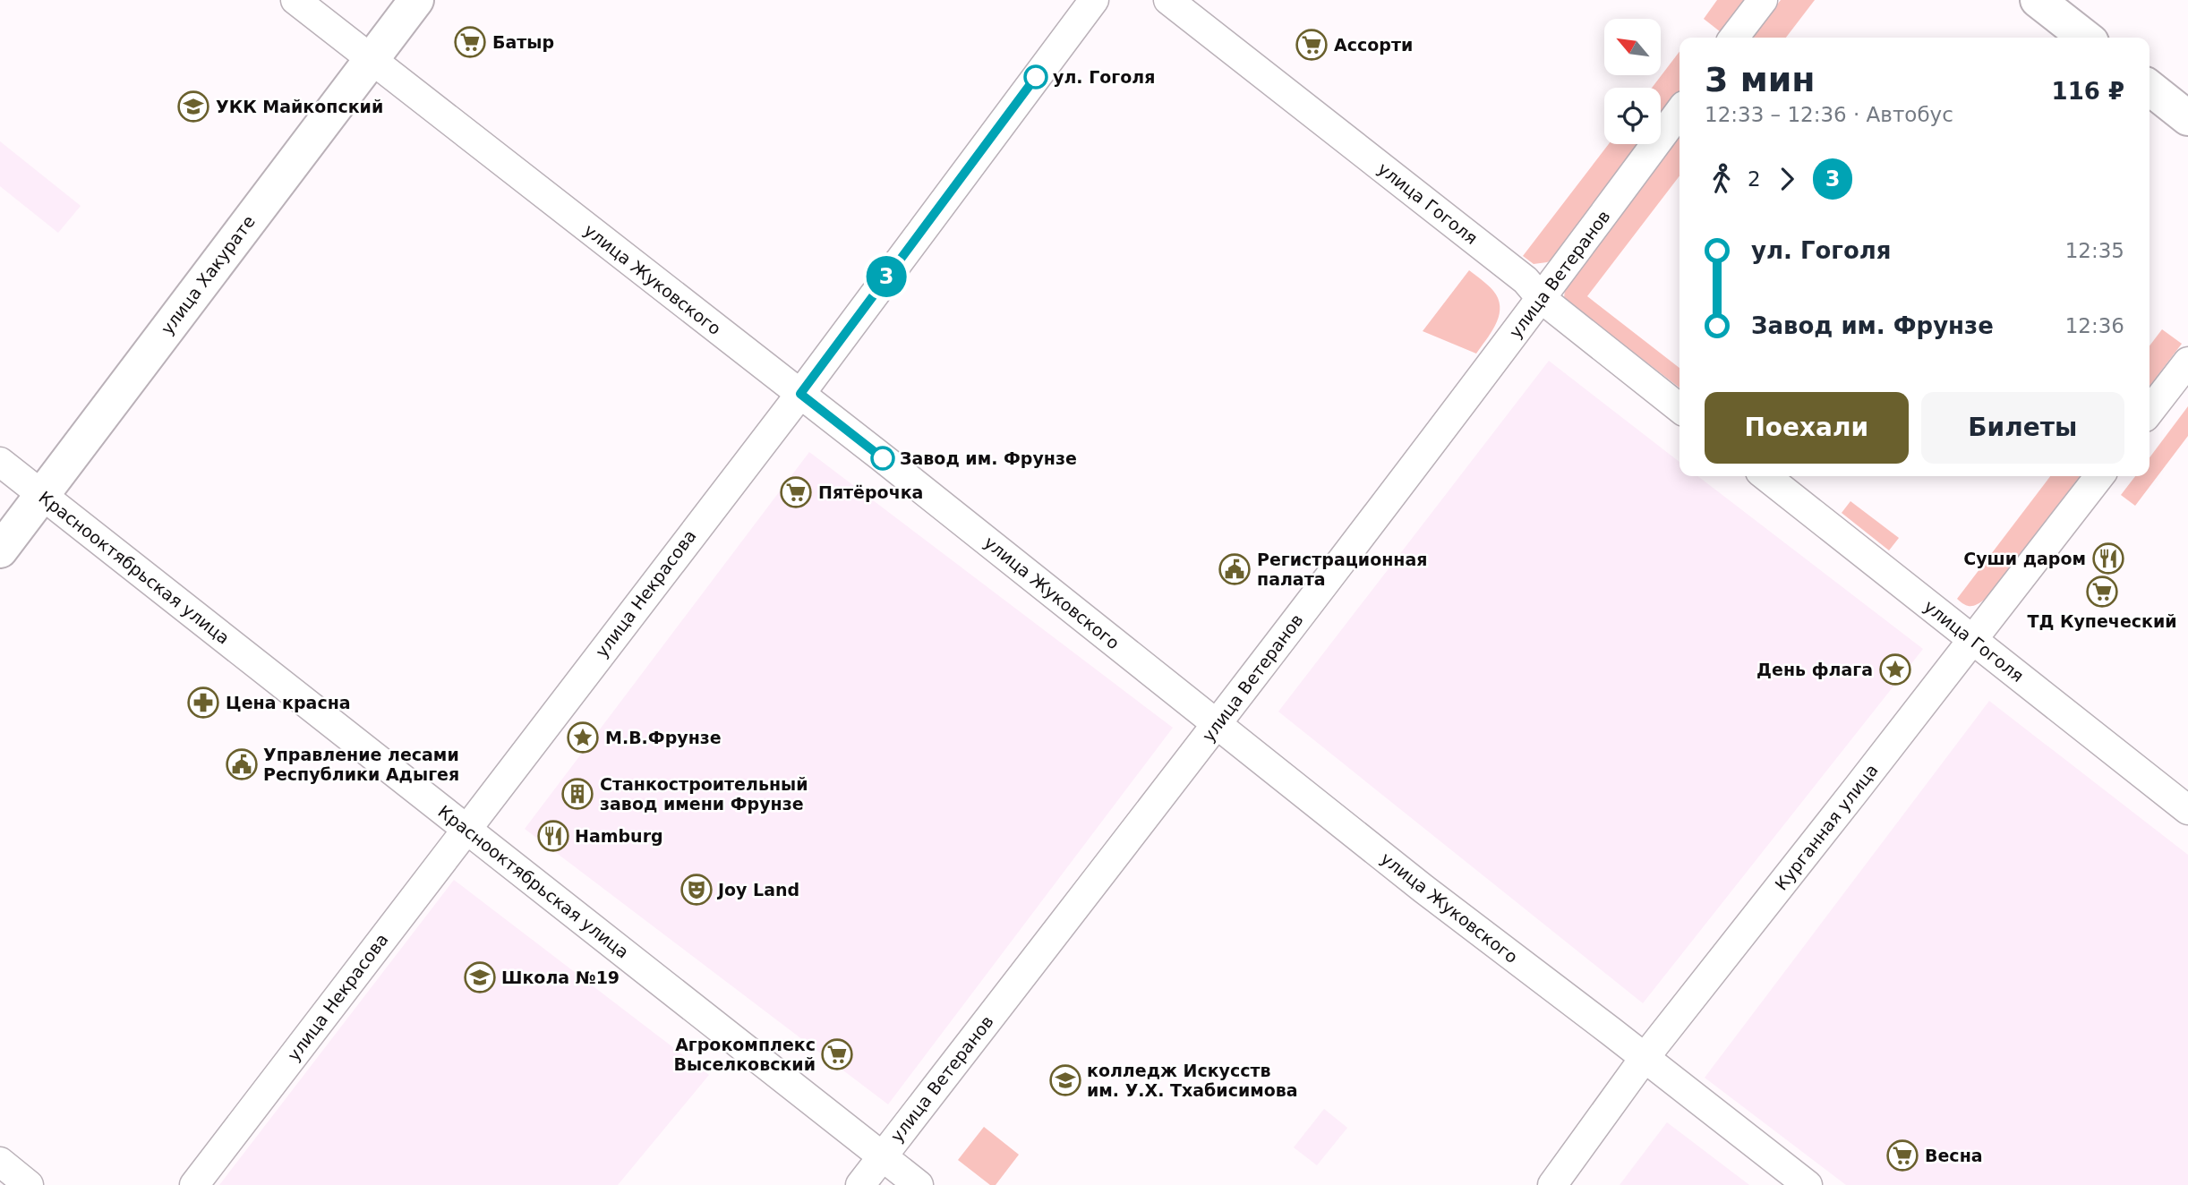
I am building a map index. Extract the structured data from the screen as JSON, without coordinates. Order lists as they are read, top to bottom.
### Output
{
  "streets": {
    "main road": ["улица Хакурате"],
    "street": [
      "улица Гоголя",
      "улица Ветеранов",
      "улица Жуковского",
      "Краснооктябрьская улица",
      "улица Некрасова",
      "Курганная улица"
    ]
  },
  "crossings": [
    ["улица Гоголя", "улица Ветеранов"],
    ["улица Гоголя", "Курганная улица"],
    ["улица Ветеранов", "улица Жуковского"],
    ["улица Ветеранов", "Краснооктябрьская улица"],
    ["улица Хакурате", "улица Жуковского"],
    ["улица Хакурате", "Краснооктябрьская улица"],
    ["улица Жуковского", "улица Некрасова"],
    ["улица Жуковского", "Курганная улица"],
    ["Краснооктябрьская улица", "улица Некрасова"]
  ],
  "places": {
    "supermarket": [
      "Батыр",
      "Ассорти",
      "Пятёрочка",
      "ТД Купеческий",
      "Агрокомплекс Выселковский",
      "Весна"
    ],
    "other": ["ул. Гоголя", "Завод им. Фрунзе"],
    "school or university": ["УКК Майкопский", "Школа №19", "колледж Искусств им. У.Х. Тхабисимова"],
    "restaurant": ["Суши даром", "Hamburg"],
    "public building": ["Регистрационная палата", "Управление лесами Республики Адыгея"],
    "place": ["День флага", "М.В.Фрунзе"],
    "pharmacy": ["Цена красна"],
    "building": ["Станкостроительный завод имени Фрунзе"],
    "theatre": ["Joy Land"]
  },
  "lines": ["bus line 3"],
  "north": "top left",
  "page": {
    "on_map": "3",
    "heading": ["3 мин", "12:33 – 12:36 · Автобус", "116 ₽"],
    "legs": ["2", "3"],
    "list": [
      {
        "name": "ул. Гоголя",
        "value": "12:35"
      },
      {
        "name": "Завод им. Фрунзе",
        "value": "12:36"
      }
    ],
    "buttons": ["Поехали", "Билеты"]
  }
}
